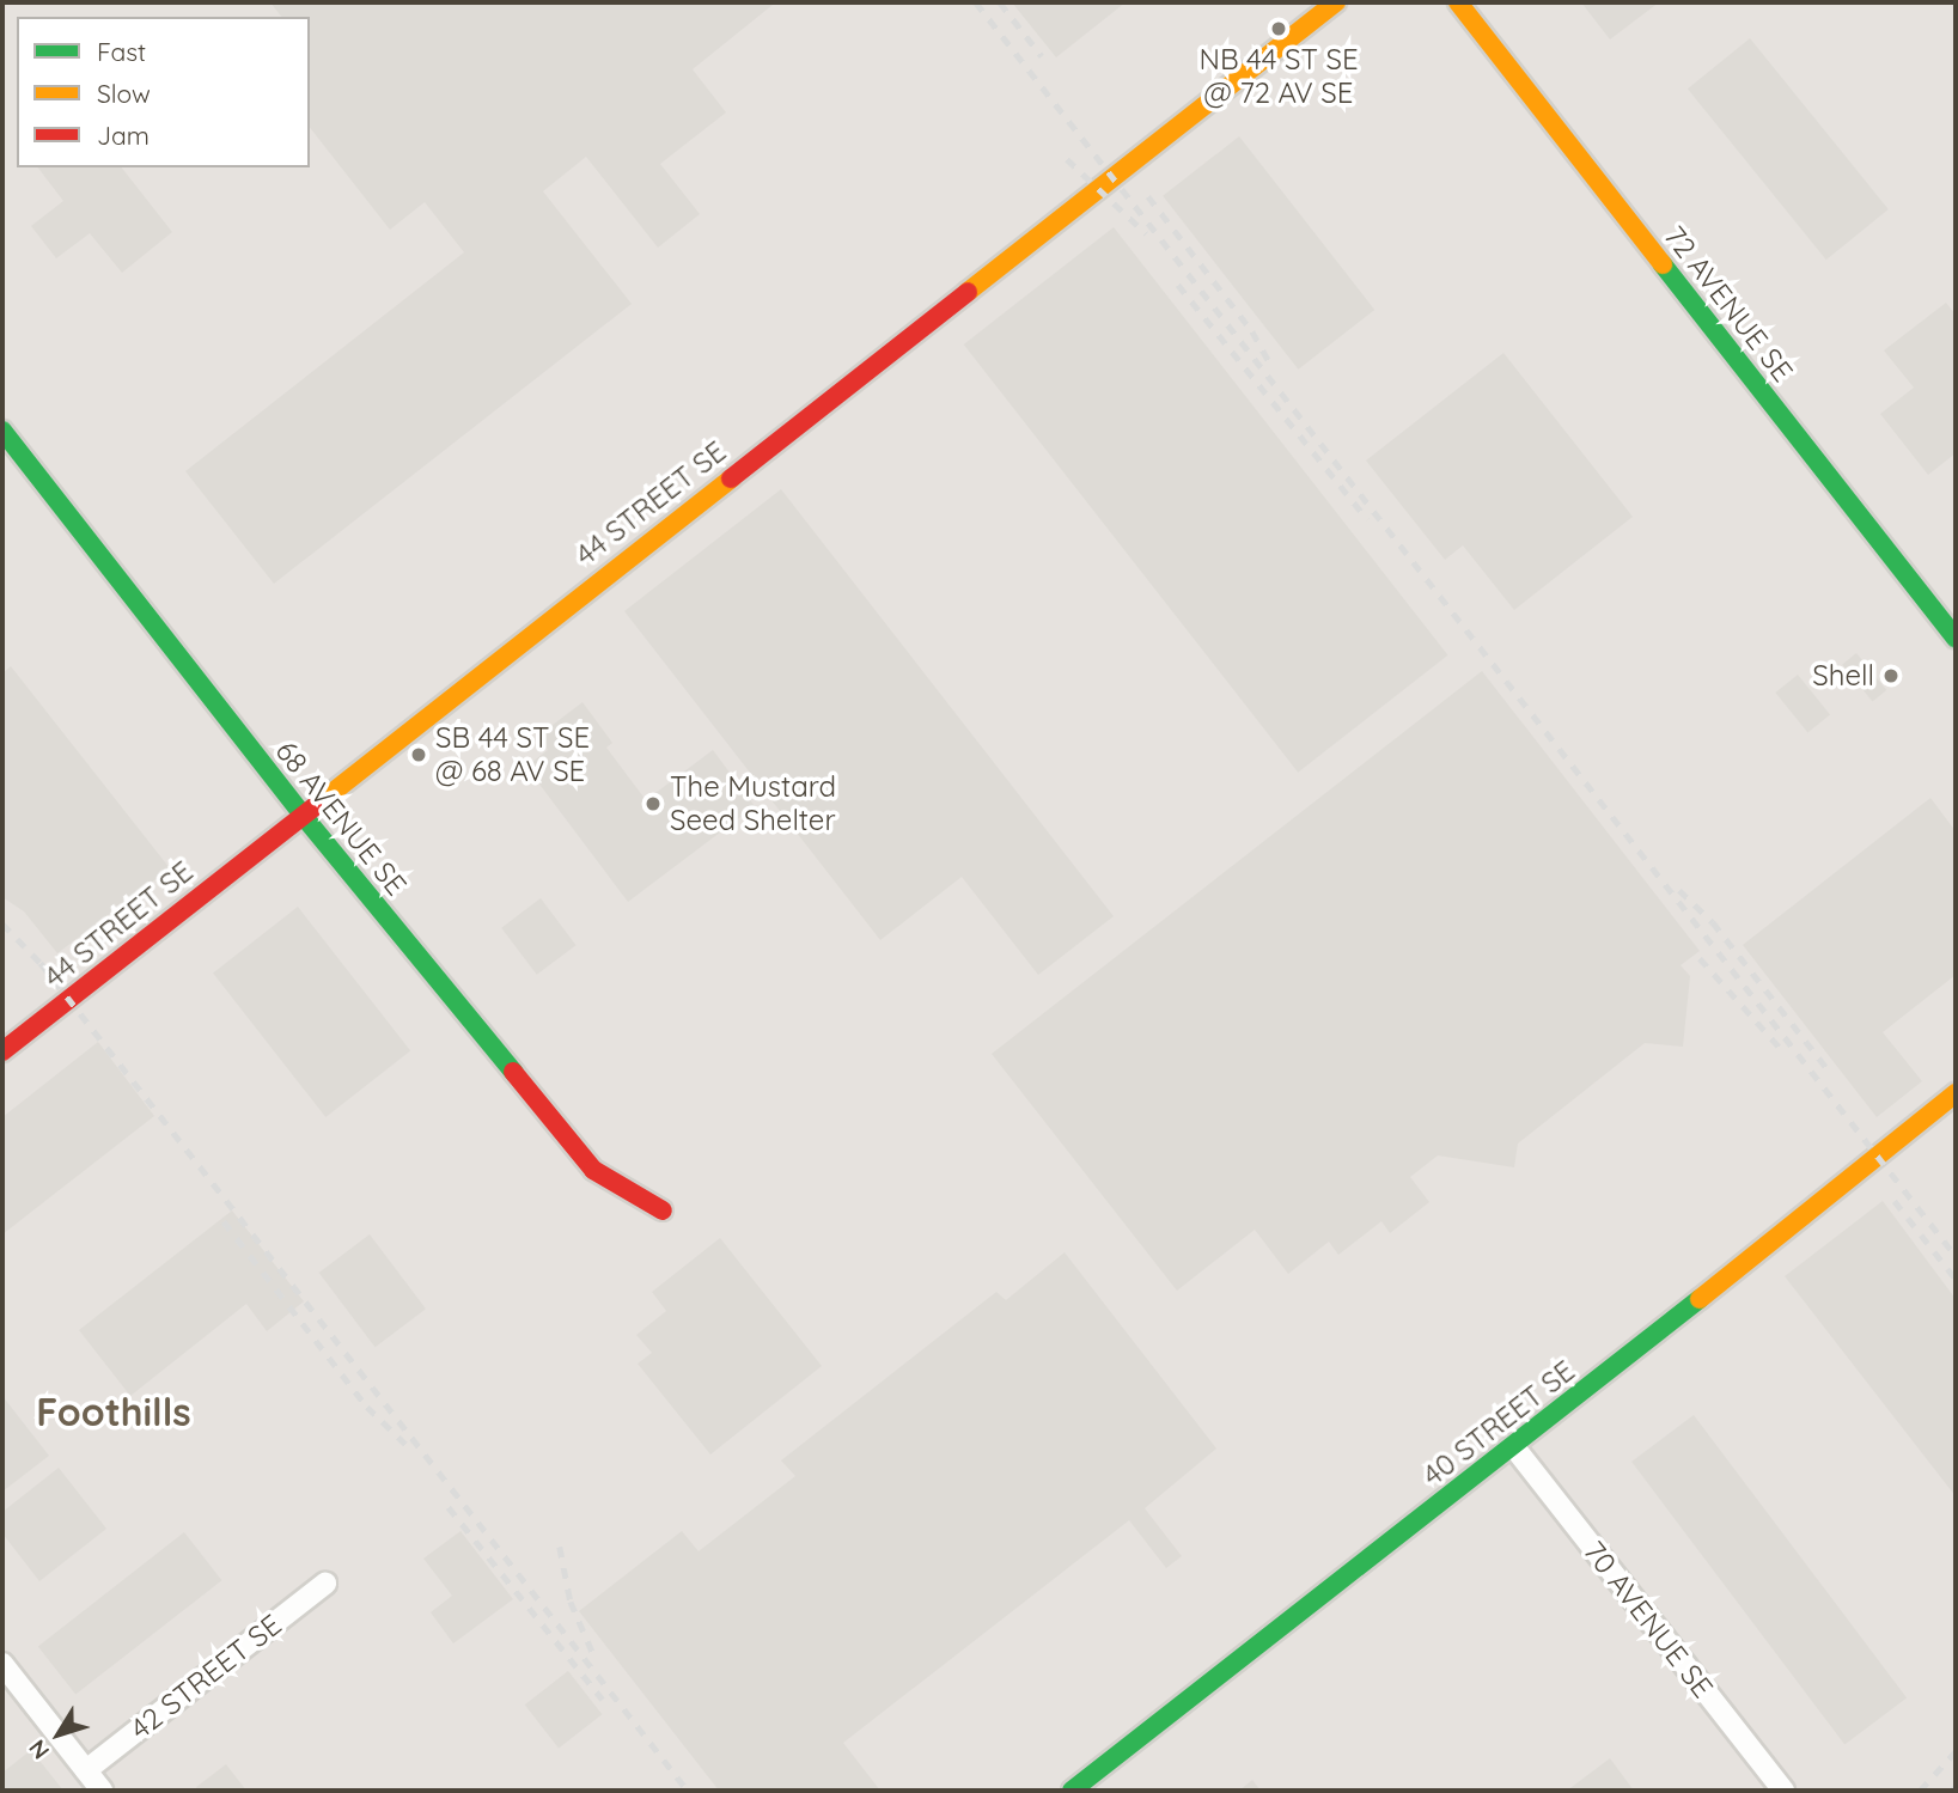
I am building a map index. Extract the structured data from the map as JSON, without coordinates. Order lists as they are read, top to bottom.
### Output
{
  "streets": {
    "street": [
      "72 AVENUE SE",
      "44 STREET SE",
      "68 AVENUE SE",
      "40 STREET SE",
      "70 AVENUE SE",
      "42 STREET SE"
    ]
  },
  "crossings": [
    ["44 STREET SE", "68 AVENUE SE"],
    ["40 STREET SE", "70 AVENUE SE"]
  ],
  "districts": ["Foothills"],
  "places": [
    "NB 44 ST SE @ 72 AV SE",
    "Shell",
    "SB 44 ST SE @ 68 AV SE",
    "The Mustard Seed Shelter"
  ],
  "legend": ["Fast", "Slow", "Jam"],
  "north": "bottom left"
}
